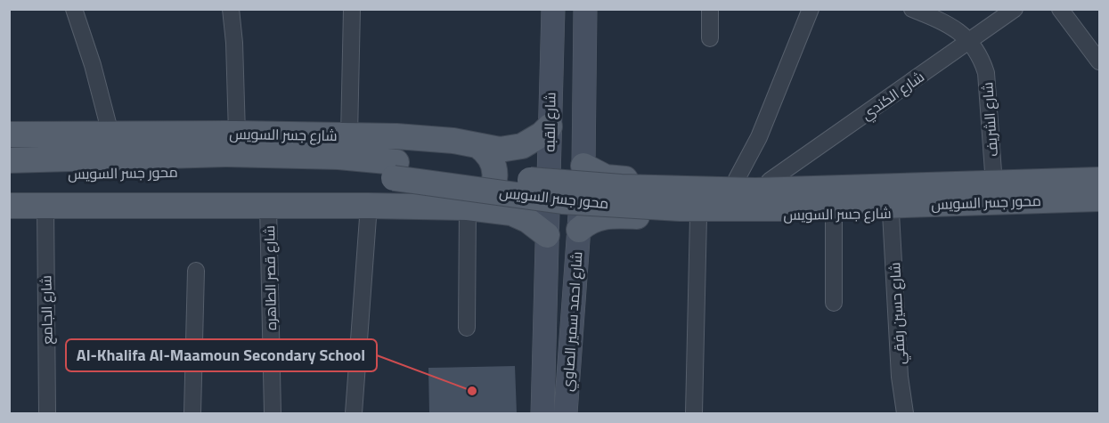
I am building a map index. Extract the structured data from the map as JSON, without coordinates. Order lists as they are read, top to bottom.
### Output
{
  "streets": {
    "main road": [
      "شارع القبه",
      "شارع جسر السويس",
      "محور جسر السويس",
      "شارع احمد سمير الصاوي"
    ],
    "street": [
      "شارع الكندي",
      "شارع الشريف",
      "شارع قصر الطاهره",
      "شارع الجامع",
      "شارع حسين رفقي"
    ]
  },
  "crossings": [
    ["شارع الكندي", "شارع الشريف"],
    ["شارع القبه", "شارع جسر السويس"],
    ["شارع القبه", "شارع احمد سمير الصاوي"],
    ["شارع جسر السويس", "شارع حسين رفقي"],
    ["شارع جسر السويس", "شارع احمد سمير الصاوي"]
  ],
  "places": ["Al-Khalifa Al-Maamoun Secondary School"]
}
